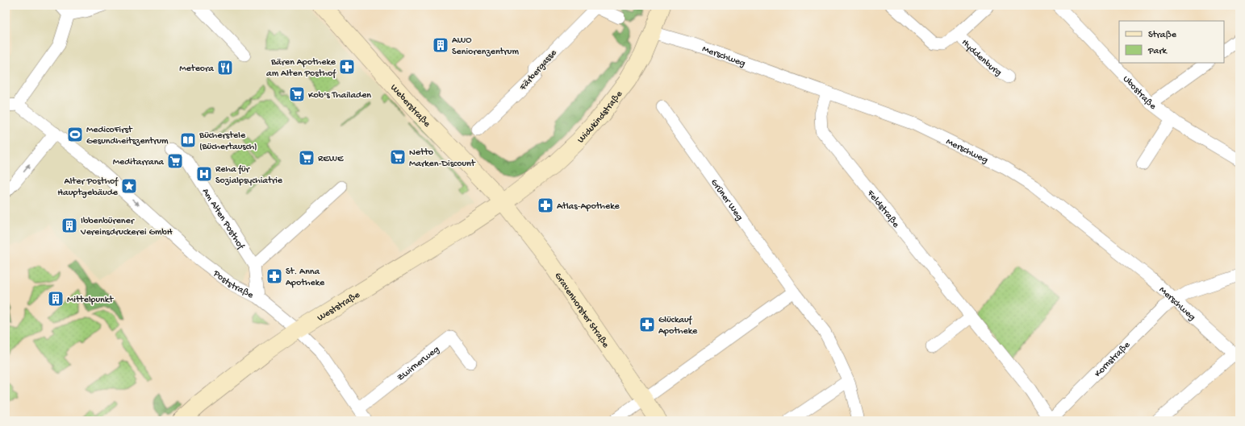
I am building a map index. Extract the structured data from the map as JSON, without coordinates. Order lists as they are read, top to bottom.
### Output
{
  "streets": {
    "main road": [
      "Weberstraße",
      "Widukindstraße",
      "Weststraße",
      "Gravenhorster Straße"
    ],
    "street": [
      "Merschweg",
      "Hyddenburg",
      "Färbergasse",
      "Ubostraße",
      "Grüner Weg",
      "Feldstraße",
      "Am Alten Posthof",
      "Poststraße",
      "Kornstraße",
      "Zwirnerweg"
    ]
  },
  "crossings": [
    ["Merschweg", "Widukindstraße"],
    ["Merschweg", "Feldstraße"],
    ["Merschweg", "Kornstraße"],
    ["Weberstraße", "Widukindstraße"],
    ["Weberstraße", "Weststraße"],
    ["Weberstraße", "Gravenhorster Straße"],
    ["Widukindstraße", "Weststraße"],
    ["Widukindstraße", "Gravenhorster Straße"],
    ["Feldstraße", "Kornstraße"],
    ["Am Alten Posthof", "Poststraße"],
    ["Poststraße", "Weststraße"],
    ["Poststraße", "Zwirnerweg"],
    ["Weststraße", "Gravenhorster Straße"]
  ],
  "one_way": ["Poststraße"],
  "places": {
    "building": ["AWO Seniorenzentrum", "Ibbenbürener Vereinsdruckerei GmbH", "Mittelpunkt"],
    "pharmacy": [
      "Bären Apotheke am Alten Posthof",
      "Atlas-Apotheke",
      "St. Anna Apotheke",
      "Glückauf Apotheke"
    ],
    "restaurant": ["Meteora"],
    "supermarket": [
      "Kob's Thailaden",
      "Netto Marken-Discount",
      "REWE",
      "Meditarrana"
    ],
    "sports": ["MedicoFirst Gesundheitszentrum"],
    "library": ["Bücherstele (Büchertausch)"],
    "hospital": ["Reha für Sozialpsychiatrie"],
    "place": ["Alter Posthof Hauptgebäude"]
  },
  "legend": ["Straße", "Park"]
}
